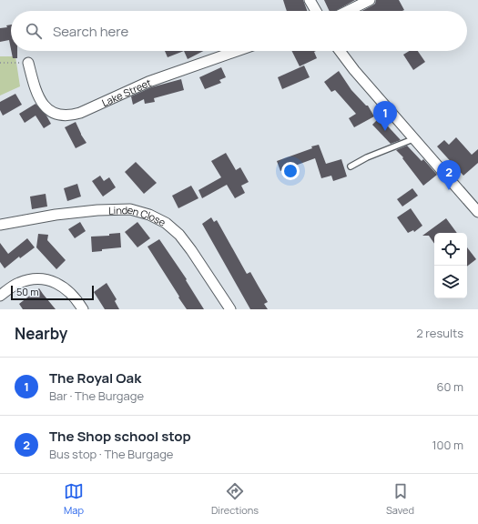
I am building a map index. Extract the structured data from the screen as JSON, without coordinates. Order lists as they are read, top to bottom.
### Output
{
  "streets": {
    "street": ["Lake Street", "Linden Close"]
  },
  "scale_bar": "50 m",
  "page": {
    "search": "Search here",
    "pins": ["1", "2"],
    "scale": "50 m",
    "heading": ["Nearby", "2 results"],
    "list": [
      {
        "mark": "1",
        "name": "The Royal Oak",
        "note": "Bar · The Burgage",
        "value": "60 m"
      },
      {
        "mark": "2",
        "name": "The Shop school stop",
        "note": "Bus stop · The Burgage",
        "value": "100 m"
      }
    ],
    "nav": ["Map", "Directions", "Saved"]
  }
}
